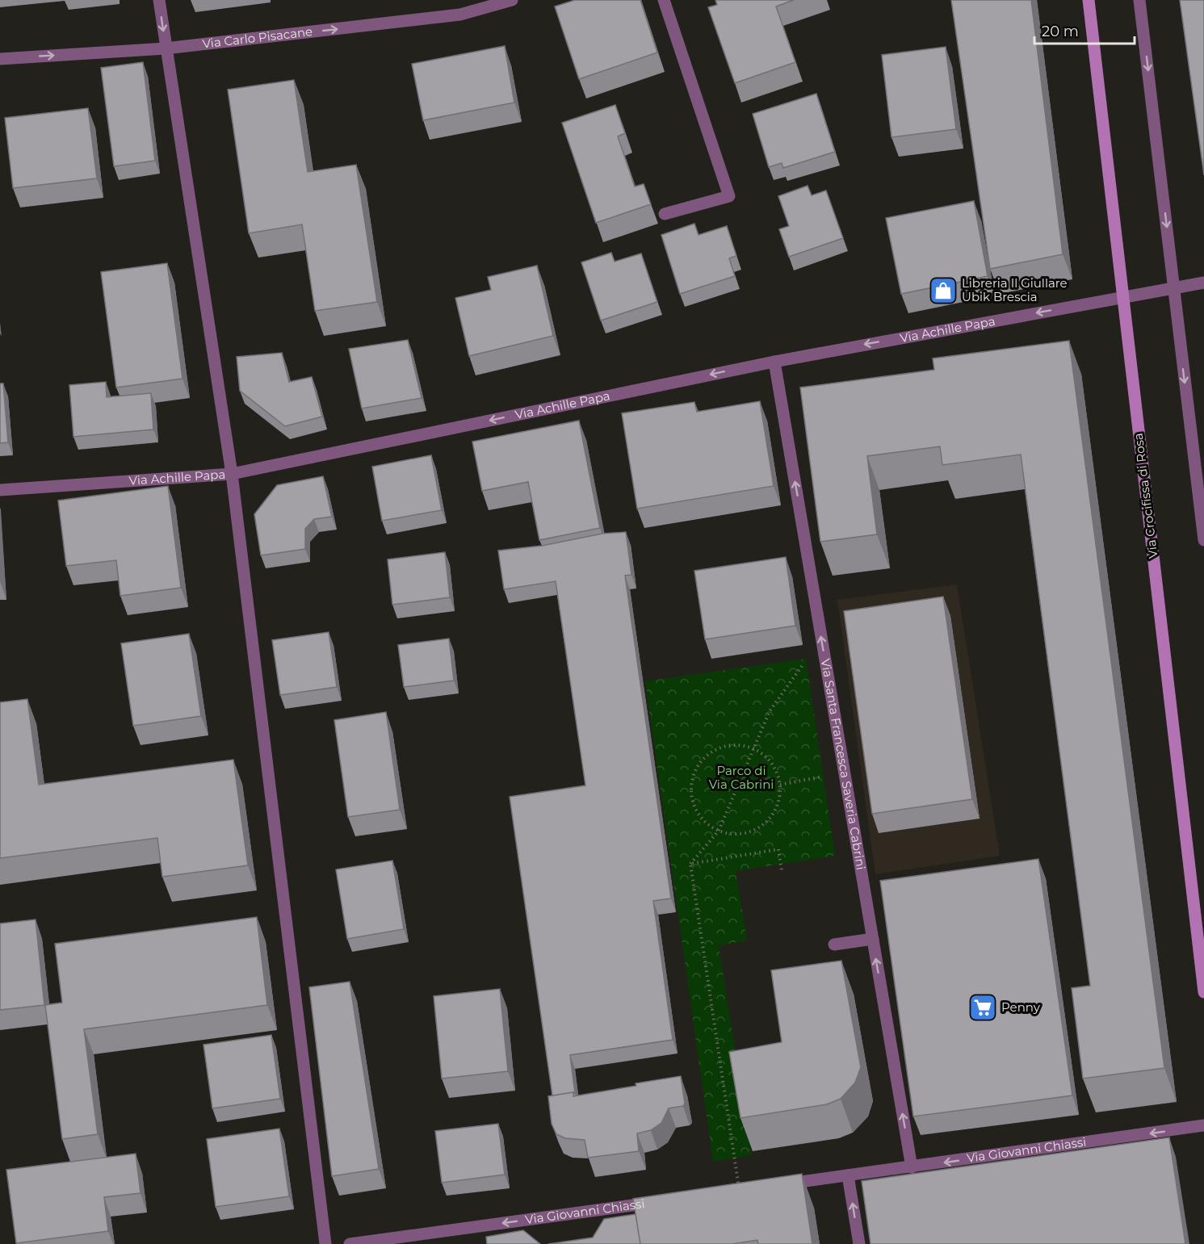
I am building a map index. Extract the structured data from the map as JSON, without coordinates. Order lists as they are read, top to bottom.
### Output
{
  "streets": {
    "street": [
      "Via Carlo Pisacane",
      "Via Achille Papa",
      "Via Crocifissa di Rosa",
      "Via Santa Francesca Saveria Cabrini",
      "Via Giovanni Chiassi"
    ]
  },
  "crossings": [
    ["Via Achille Papa", "Via Crocifissa di Rosa"],
    ["Via Achille Papa", "Via Santa Francesca Saveria Cabrini"],
    ["Via Santa Francesca Saveria Cabrini", "Via Giovanni Chiassi"]
  ],
  "one_way": [
    "Via Carlo Pisacane",
    "Via Achille Papa",
    "Via Santa Francesca Saveria Cabrini",
    "Via Giovanni Chiassi"
  ],
  "parks": ["Parco di Via Cabrini"],
  "places": {
    "shop": ["Libreria Il Giullare Ubik Brescia"],
    "supermarket": ["Penny"]
  },
  "scale_bar": "20 m"
}
